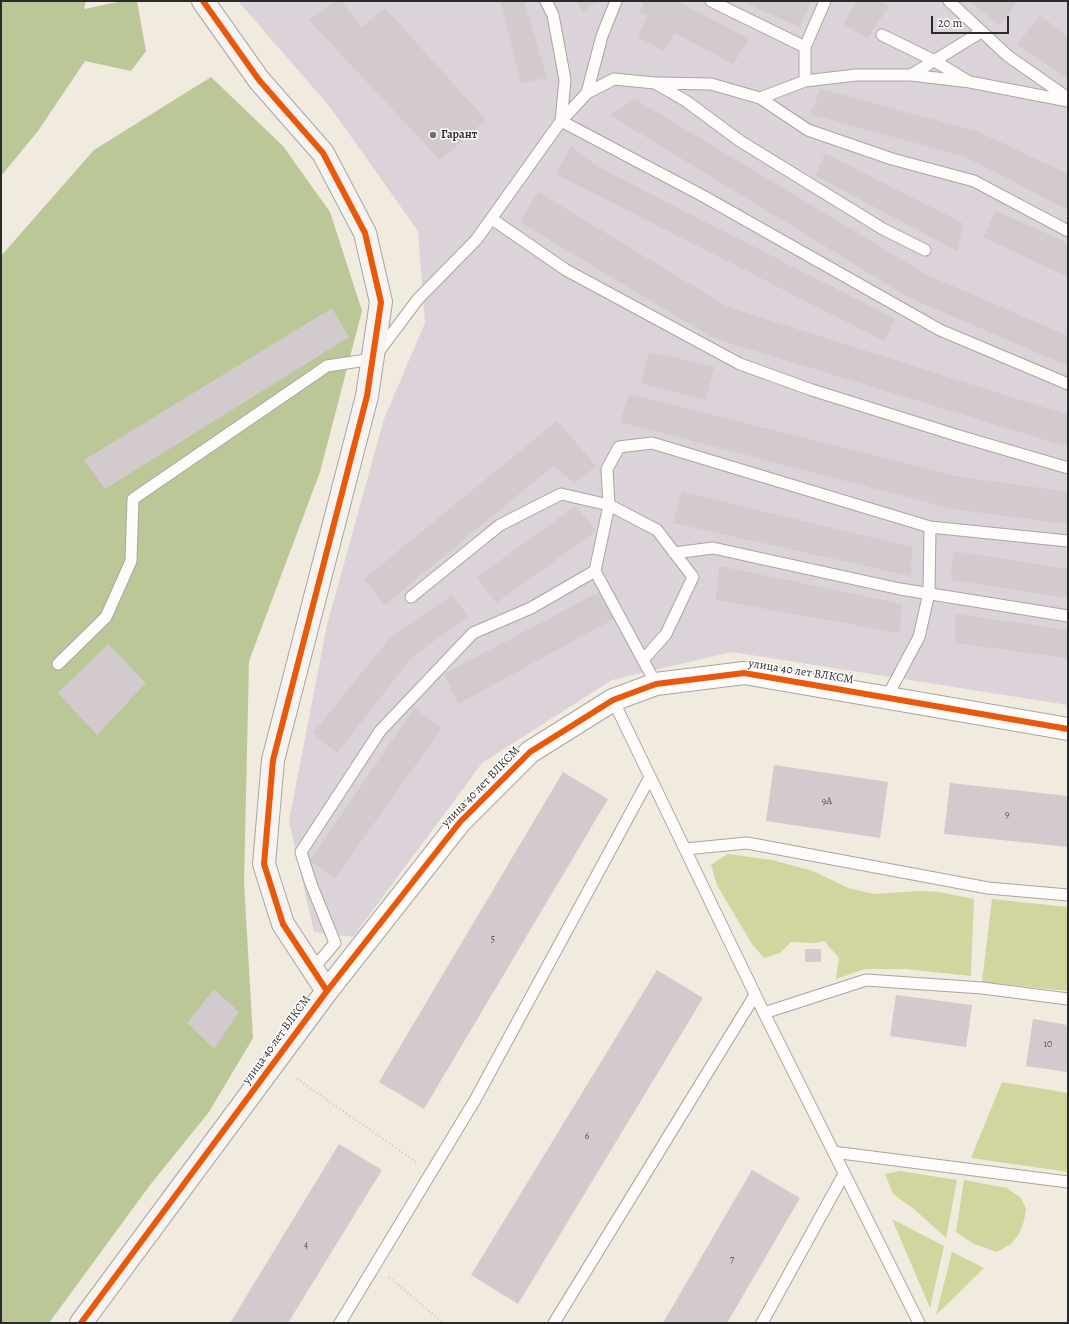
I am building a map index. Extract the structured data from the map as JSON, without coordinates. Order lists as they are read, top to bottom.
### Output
{
  "streets": {
    "street": ["улица 40 лет ВЛКСМ"]
  },
  "places": ["Гарант"],
  "house_numbers": [
    "9А",
    "9",
    "5",
    "10",
    "6",
    "4",
    "7"
  ],
  "scale_bar": "20 m"
}
